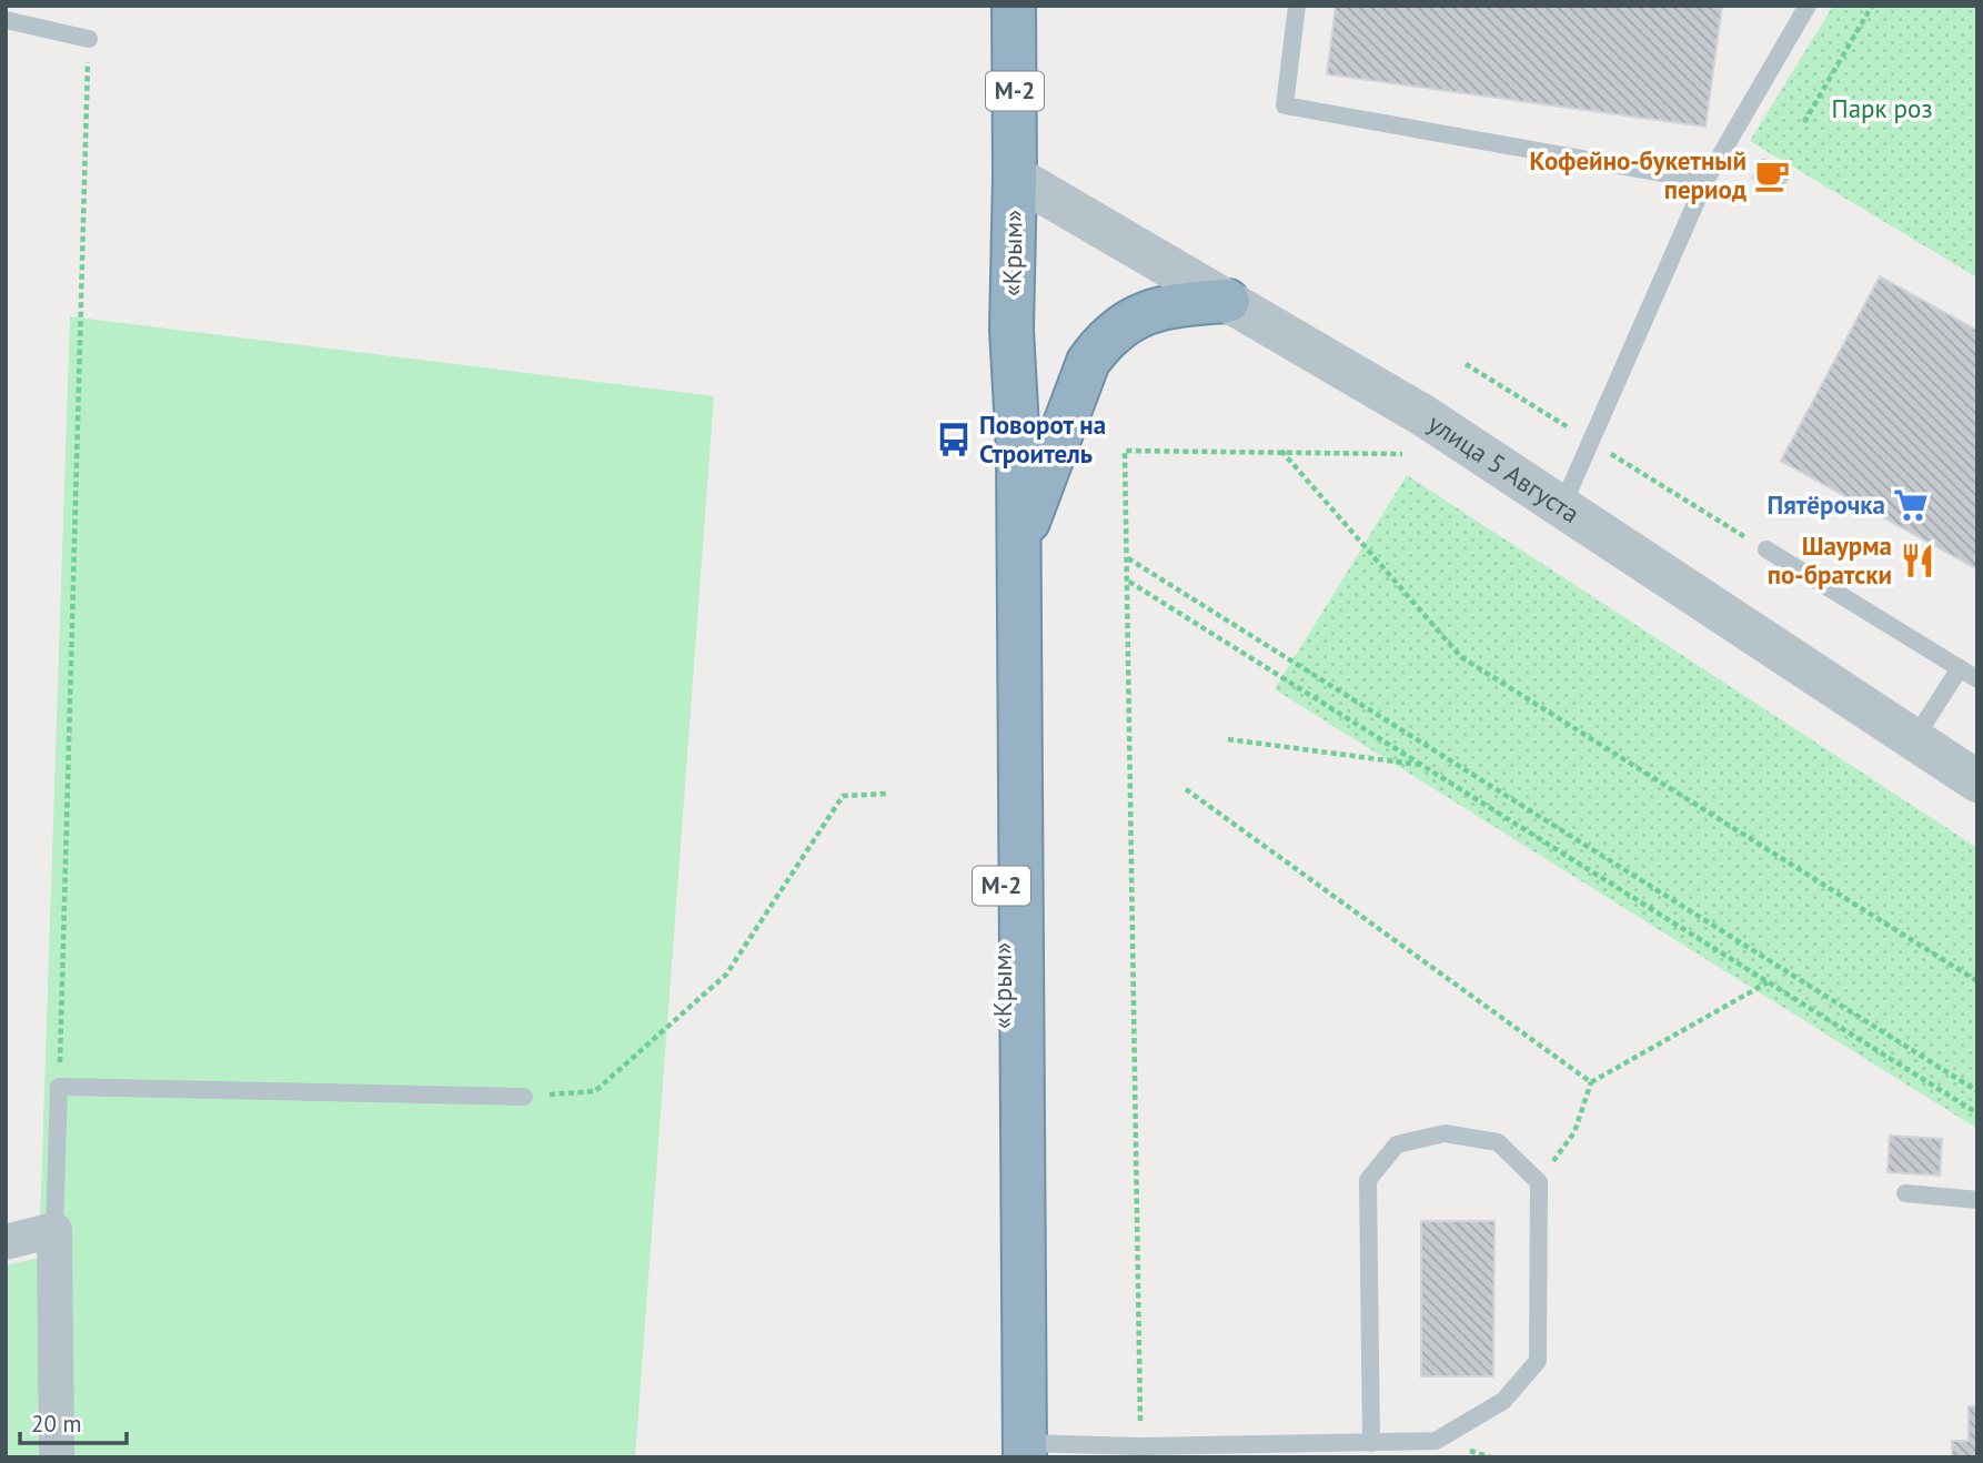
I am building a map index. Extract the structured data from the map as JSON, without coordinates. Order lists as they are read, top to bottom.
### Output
{
  "streets": {
    "highway": ["М-2", "«Крым»"],
    "street": ["улица 5 Августа"]
  },
  "crossings": [
    ["М-2", "«Крым»"],
    ["М-2", "улица 5 Августа"],
    ["«Крым»", "улица 5 Августа"]
  ],
  "parks": ["Парк роз"],
  "places": {
    "cafe": ["Кофейно-букетный период"],
    "bus stop": ["Поворот на Строитель"],
    "supermarket": ["Пятёрочка"],
    "restaurant": ["Шаурма по-братски"]
  },
  "scale_bar": "20 m"
}
